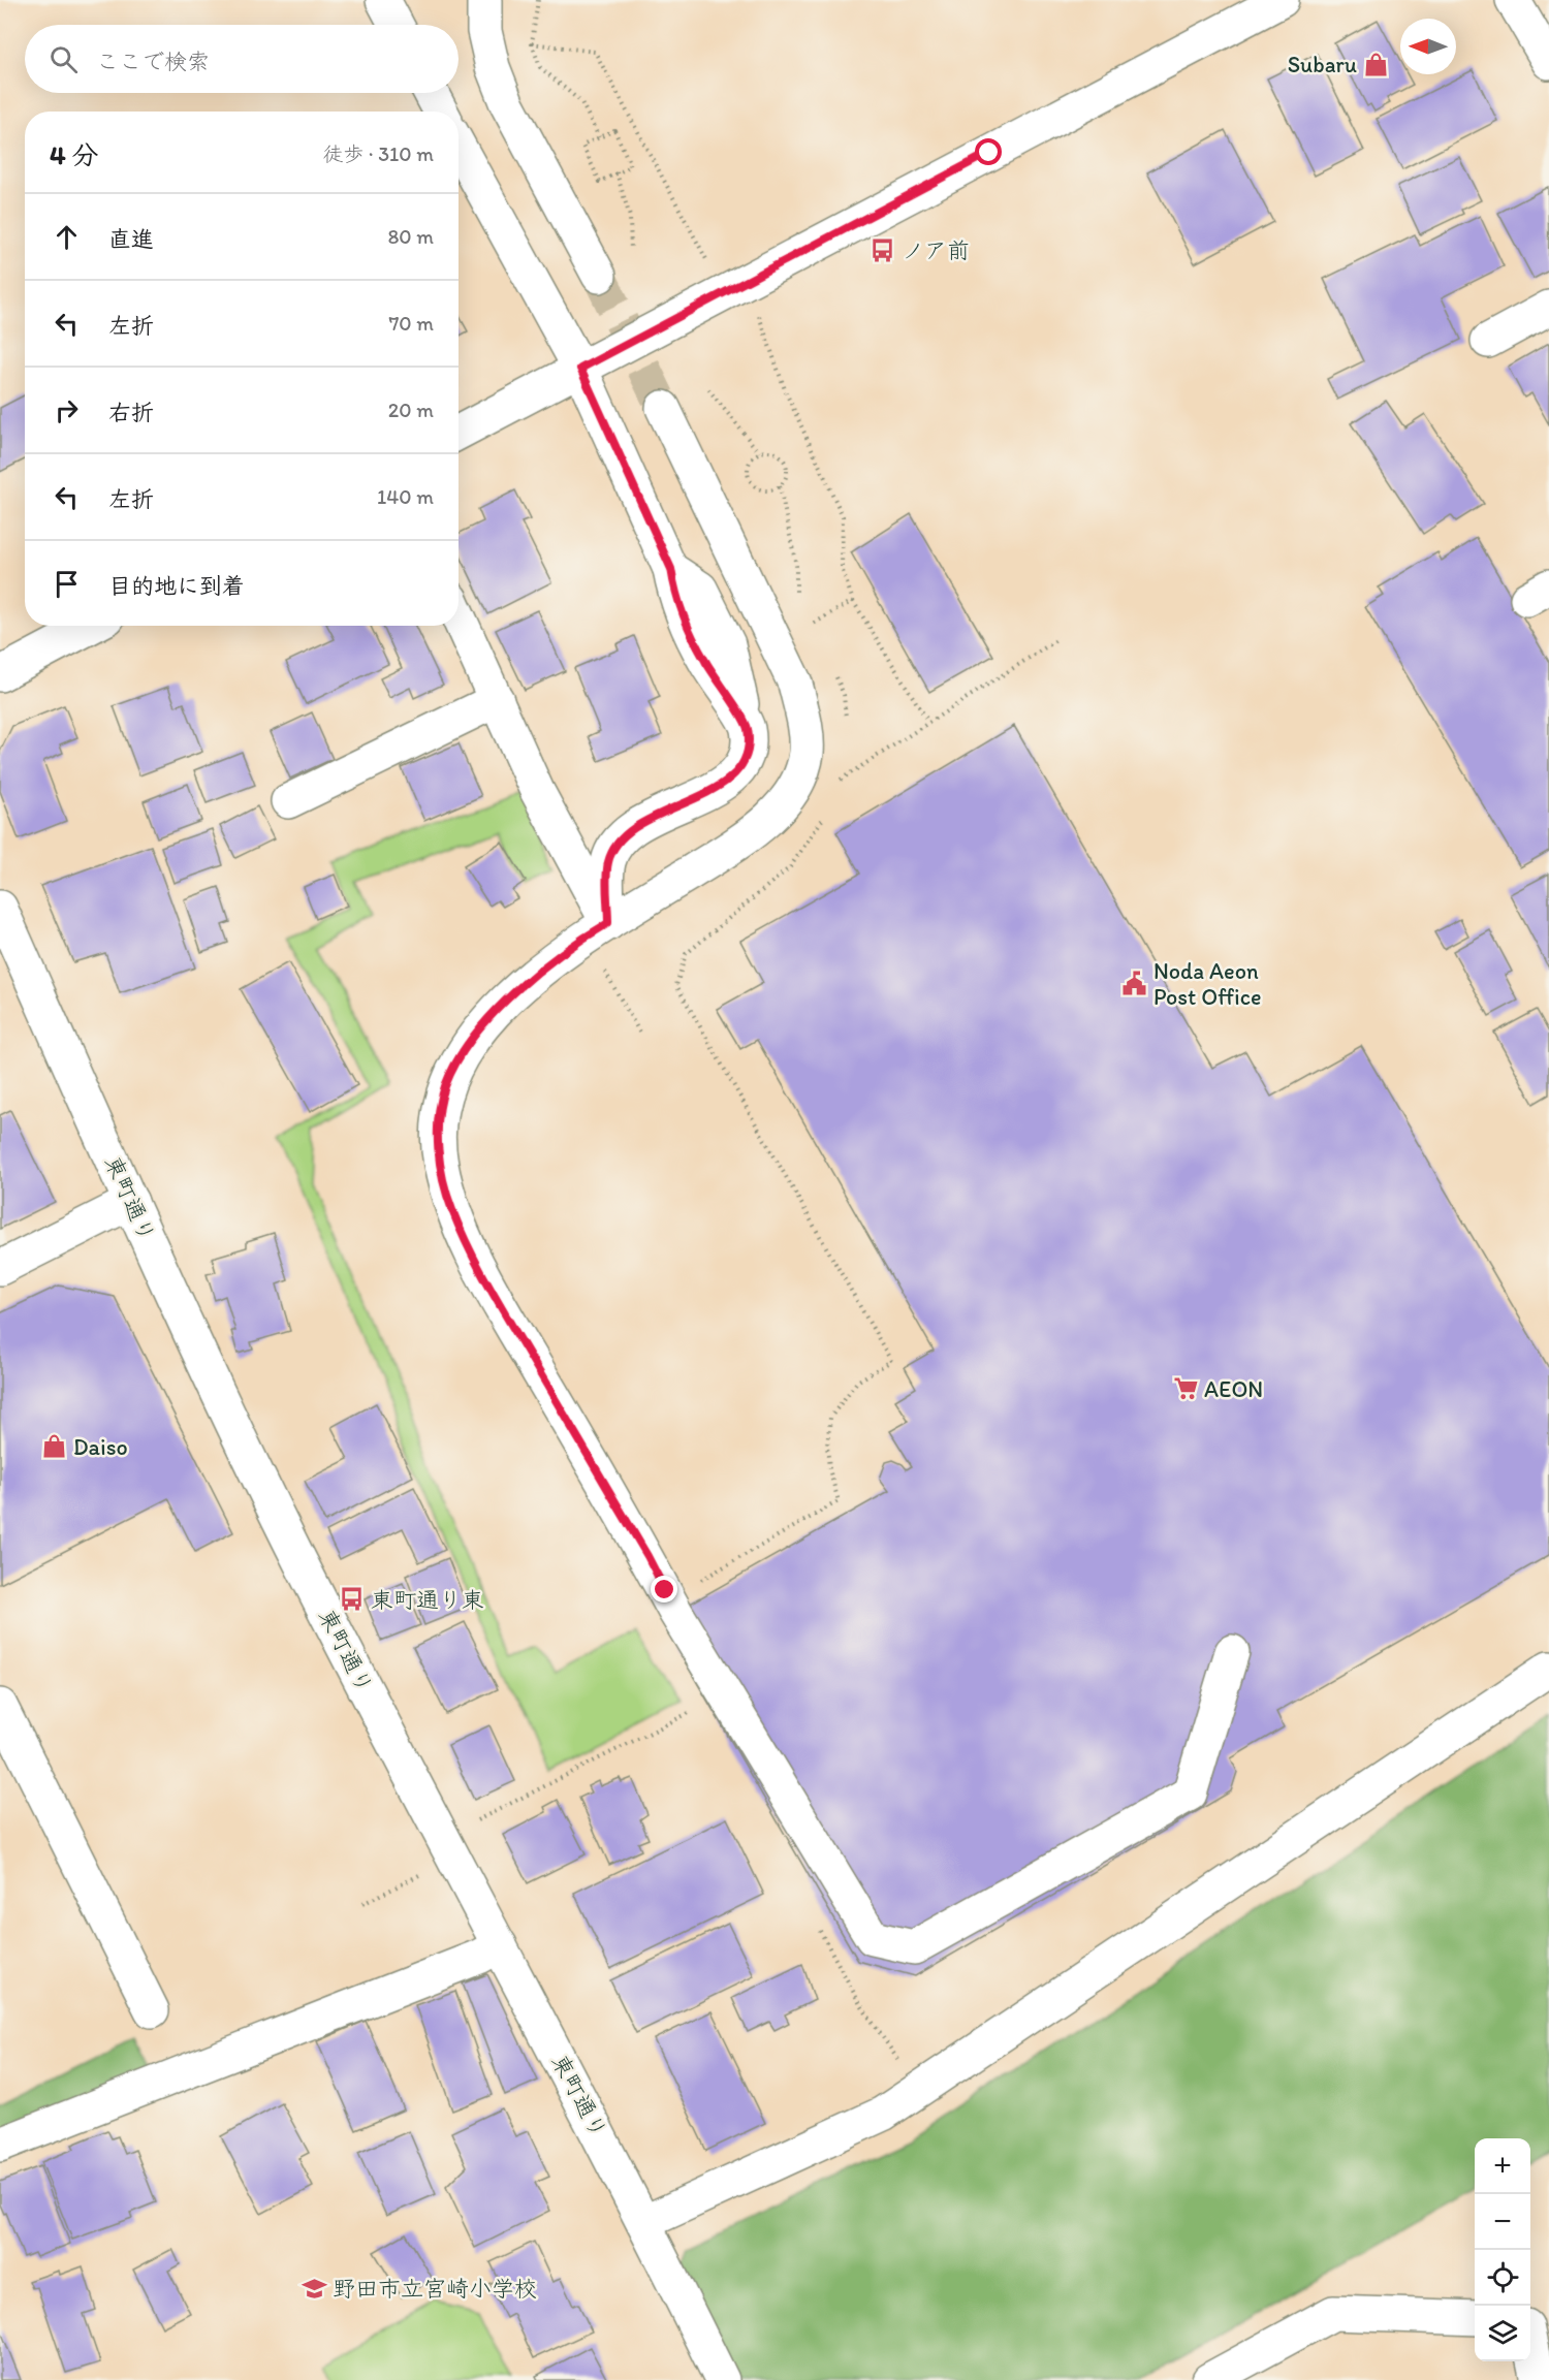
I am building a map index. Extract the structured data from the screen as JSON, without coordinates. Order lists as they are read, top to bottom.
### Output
{
  "streets": {
    "street": ["東町通り"]
  },
  "places": {
    "shop": ["Subaru", "Daiso"],
    "bus stop": ["ノア前", "東町通り東"],
    "public building": ["Noda Aeon Post Office"],
    "supermarket": ["AEON"],
    "school or university": ["野田市立宮崎小学校"]
  },
  "north": "left",
  "page": {
    "search": "ここで検索",
    "heading": ["4 分", "徒歩 · 310 m"],
    "list": [
      ["直進", "80 m"],
      ["左折", "70 m"],
      ["右折", "20 m"],
      ["左折", "140 m"],
      "目的地に到着"
    ],
    "map_buttons": ["+", "−"]
  }
}
